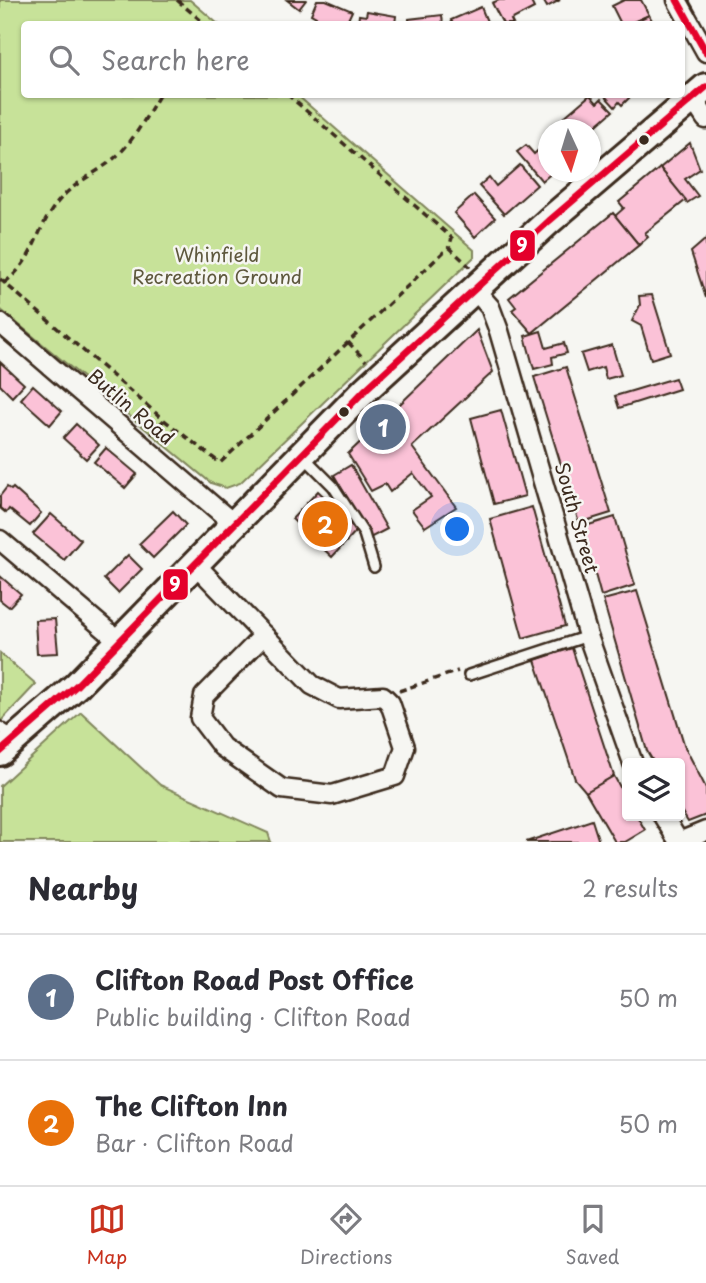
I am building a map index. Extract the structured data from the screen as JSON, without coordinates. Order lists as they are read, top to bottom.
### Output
{
  "streets": {
    "street": ["Butlin Road", "South Street"]
  },
  "parks": ["Whinfield Recreation Ground"],
  "lines": ["transit line 9"],
  "north": "bottom",
  "page": {
    "search": "Search here",
    "pins": ["1", "2"],
    "heading": ["Nearby", "2 results"],
    "list": [
      {
        "mark": "1",
        "name": "Clifton Road Post Office",
        "note": "Public building · Clifton Road",
        "value": "50 m"
      },
      {
        "mark": "2",
        "name": "The Clifton Inn",
        "note": "Bar · Clifton Road",
        "value": "50 m"
      }
    ],
    "nav": ["Map", "Directions", "Saved"]
  }
}
